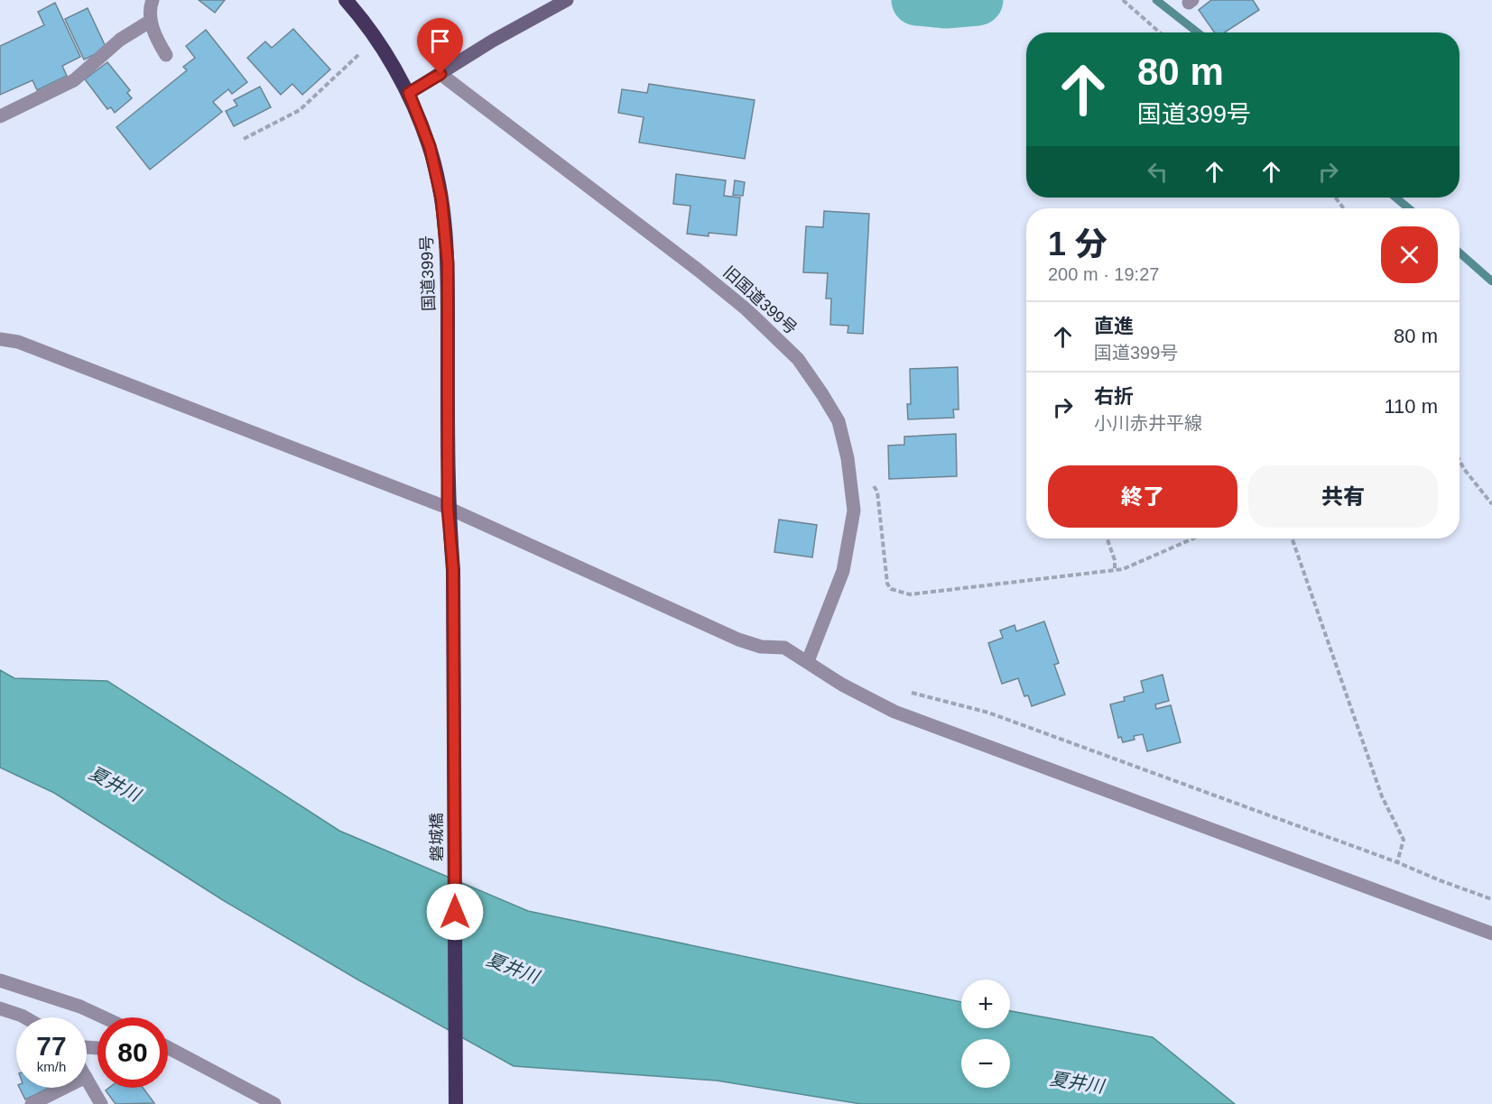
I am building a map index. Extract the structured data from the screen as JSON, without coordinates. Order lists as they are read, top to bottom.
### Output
{
  "streets": {
    "highway": ["国道399号", "磐城橋"],
    "street": ["旧国道399号"]
  },
  "crossings": [
    ["国道399号", "磐城橋"]
  ],
  "water": ["夏井川"],
  "page": {
    "turn": ["80 m", "国道399号"],
    "heading": ["1 分", "200 m · 19:27"],
    "list": [
      {
        "name": "直進",
        "note": "国道399号",
        "value": "80 m"
      },
      {
        "name": "右折",
        "note": "小川赤井平線",
        "value": "110 m"
      }
    ],
    "buttons": ["終了", "共有"],
    "map_buttons": ["+", "−"],
    "speed": "77 km/h",
    "limit": "80"
  }
}
